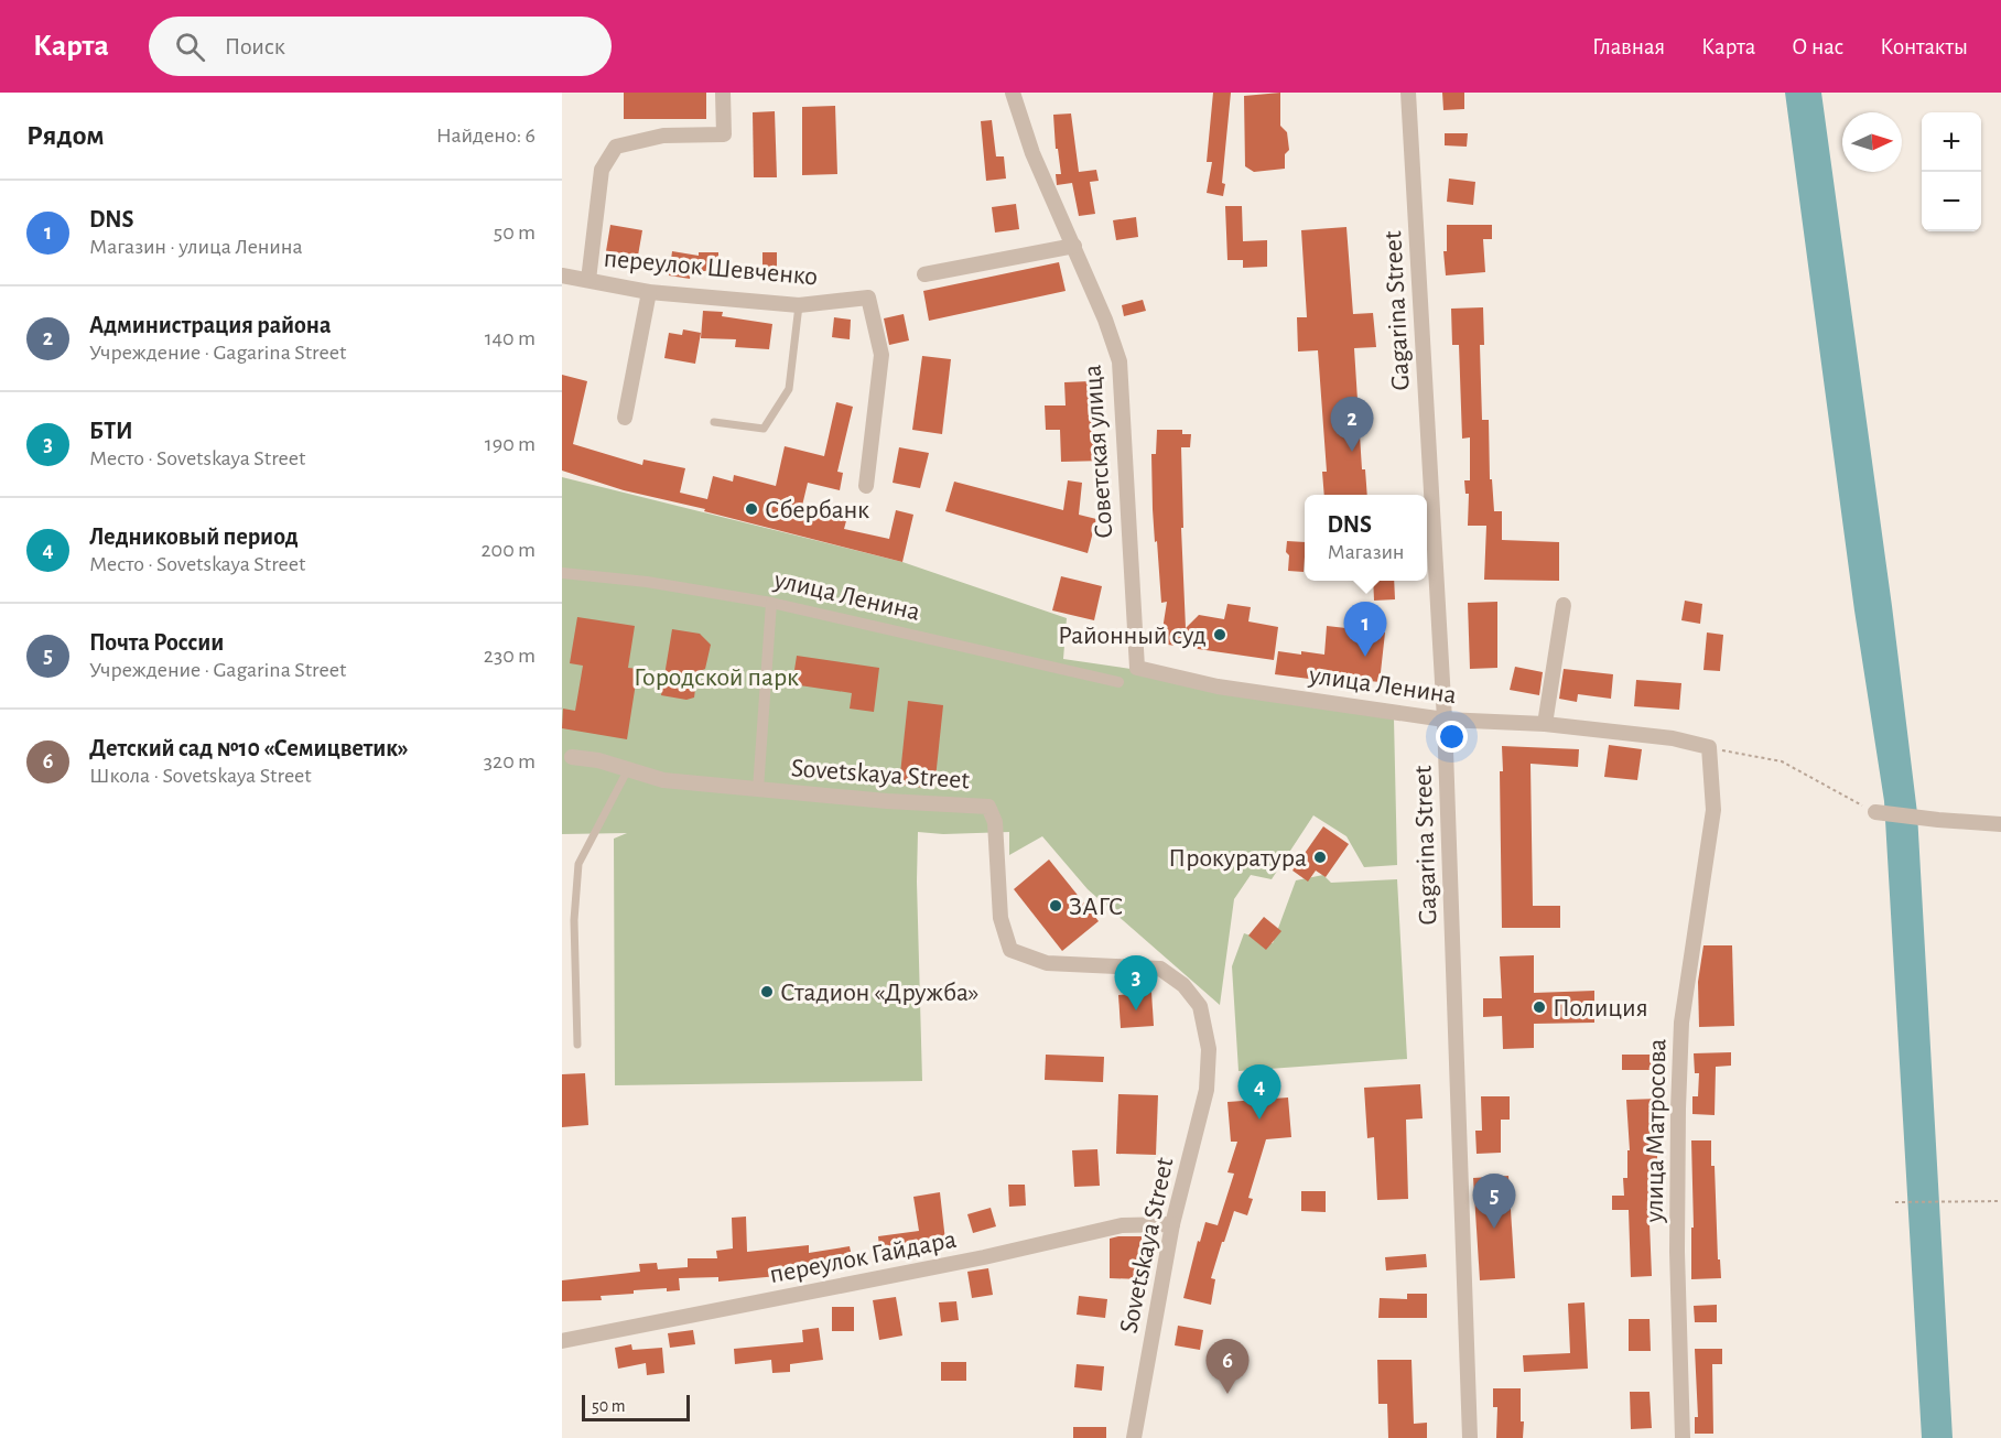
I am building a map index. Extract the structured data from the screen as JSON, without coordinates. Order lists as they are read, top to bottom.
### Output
{
  "streets": {
    "street": [
      "переулок Шевченко",
      "Gagarina Street",
      "Советская улица",
      "улица Ленина",
      "Sovetskaya Street",
      "улица Матросова",
      "переулок Гайдара"
    ]
  },
  "crossings": [
    ["Gagarina Street", "улица Ленина"],
    ["Советская улица", "улица Ленина"],
    ["улица Ленина", "улица Матросова"],
    ["Sovetskaya Street", "переулок Гайдара"]
  ],
  "parks": ["Городской парк"],
  "places": [
    "Сбербанк",
    "Районный суд",
    "Прокуратура",
    "ЗАГС",
    "Стадион «Дружба»",
    "Полиция"
  ],
  "scale_bar": "50 m",
  "north": "right",
  "page": {
    "header": "Карта",
    "search": "Поиск",
    "nav": [
      "Главная",
      "Карта",
      "О нас",
      "Контакты"
    ],
    "heading": ["Рядом", "Найдено: 6"],
    "map_buttons": ["+", "−"],
    "list": [
      {
        "mark": "1",
        "name": "DNS",
        "note": "Магазин · улица Ленина",
        "value": "50 m"
      },
      {
        "mark": "2",
        "name": "Администрация района",
        "note": "Учреждение · Gagarina Street",
        "value": "140 m"
      },
      {
        "mark": "3",
        "name": "БТИ",
        "note": "Место · Sovetskaya Street",
        "value": "190 m"
      },
      {
        "mark": "4",
        "name": "Ледниковый период",
        "note": "Место · Sovetskaya Street",
        "value": "200 m"
      },
      {
        "mark": "5",
        "name": "Почта России",
        "note": "Учреждение · Gagarina Street",
        "value": "230 m"
      },
      {
        "mark": "6",
        "name": "Детский сад №10 «Семицветик»",
        "note": "Школа · Sovetskaya Street",
        "value": "320 m"
      }
    ],
    "pins": [
      "2",
      "1",
      "3",
      "4",
      "5",
      "6"
    ],
    "popup": ["DNS", "Магазин"],
    "scale": "50 m"
  }
}
